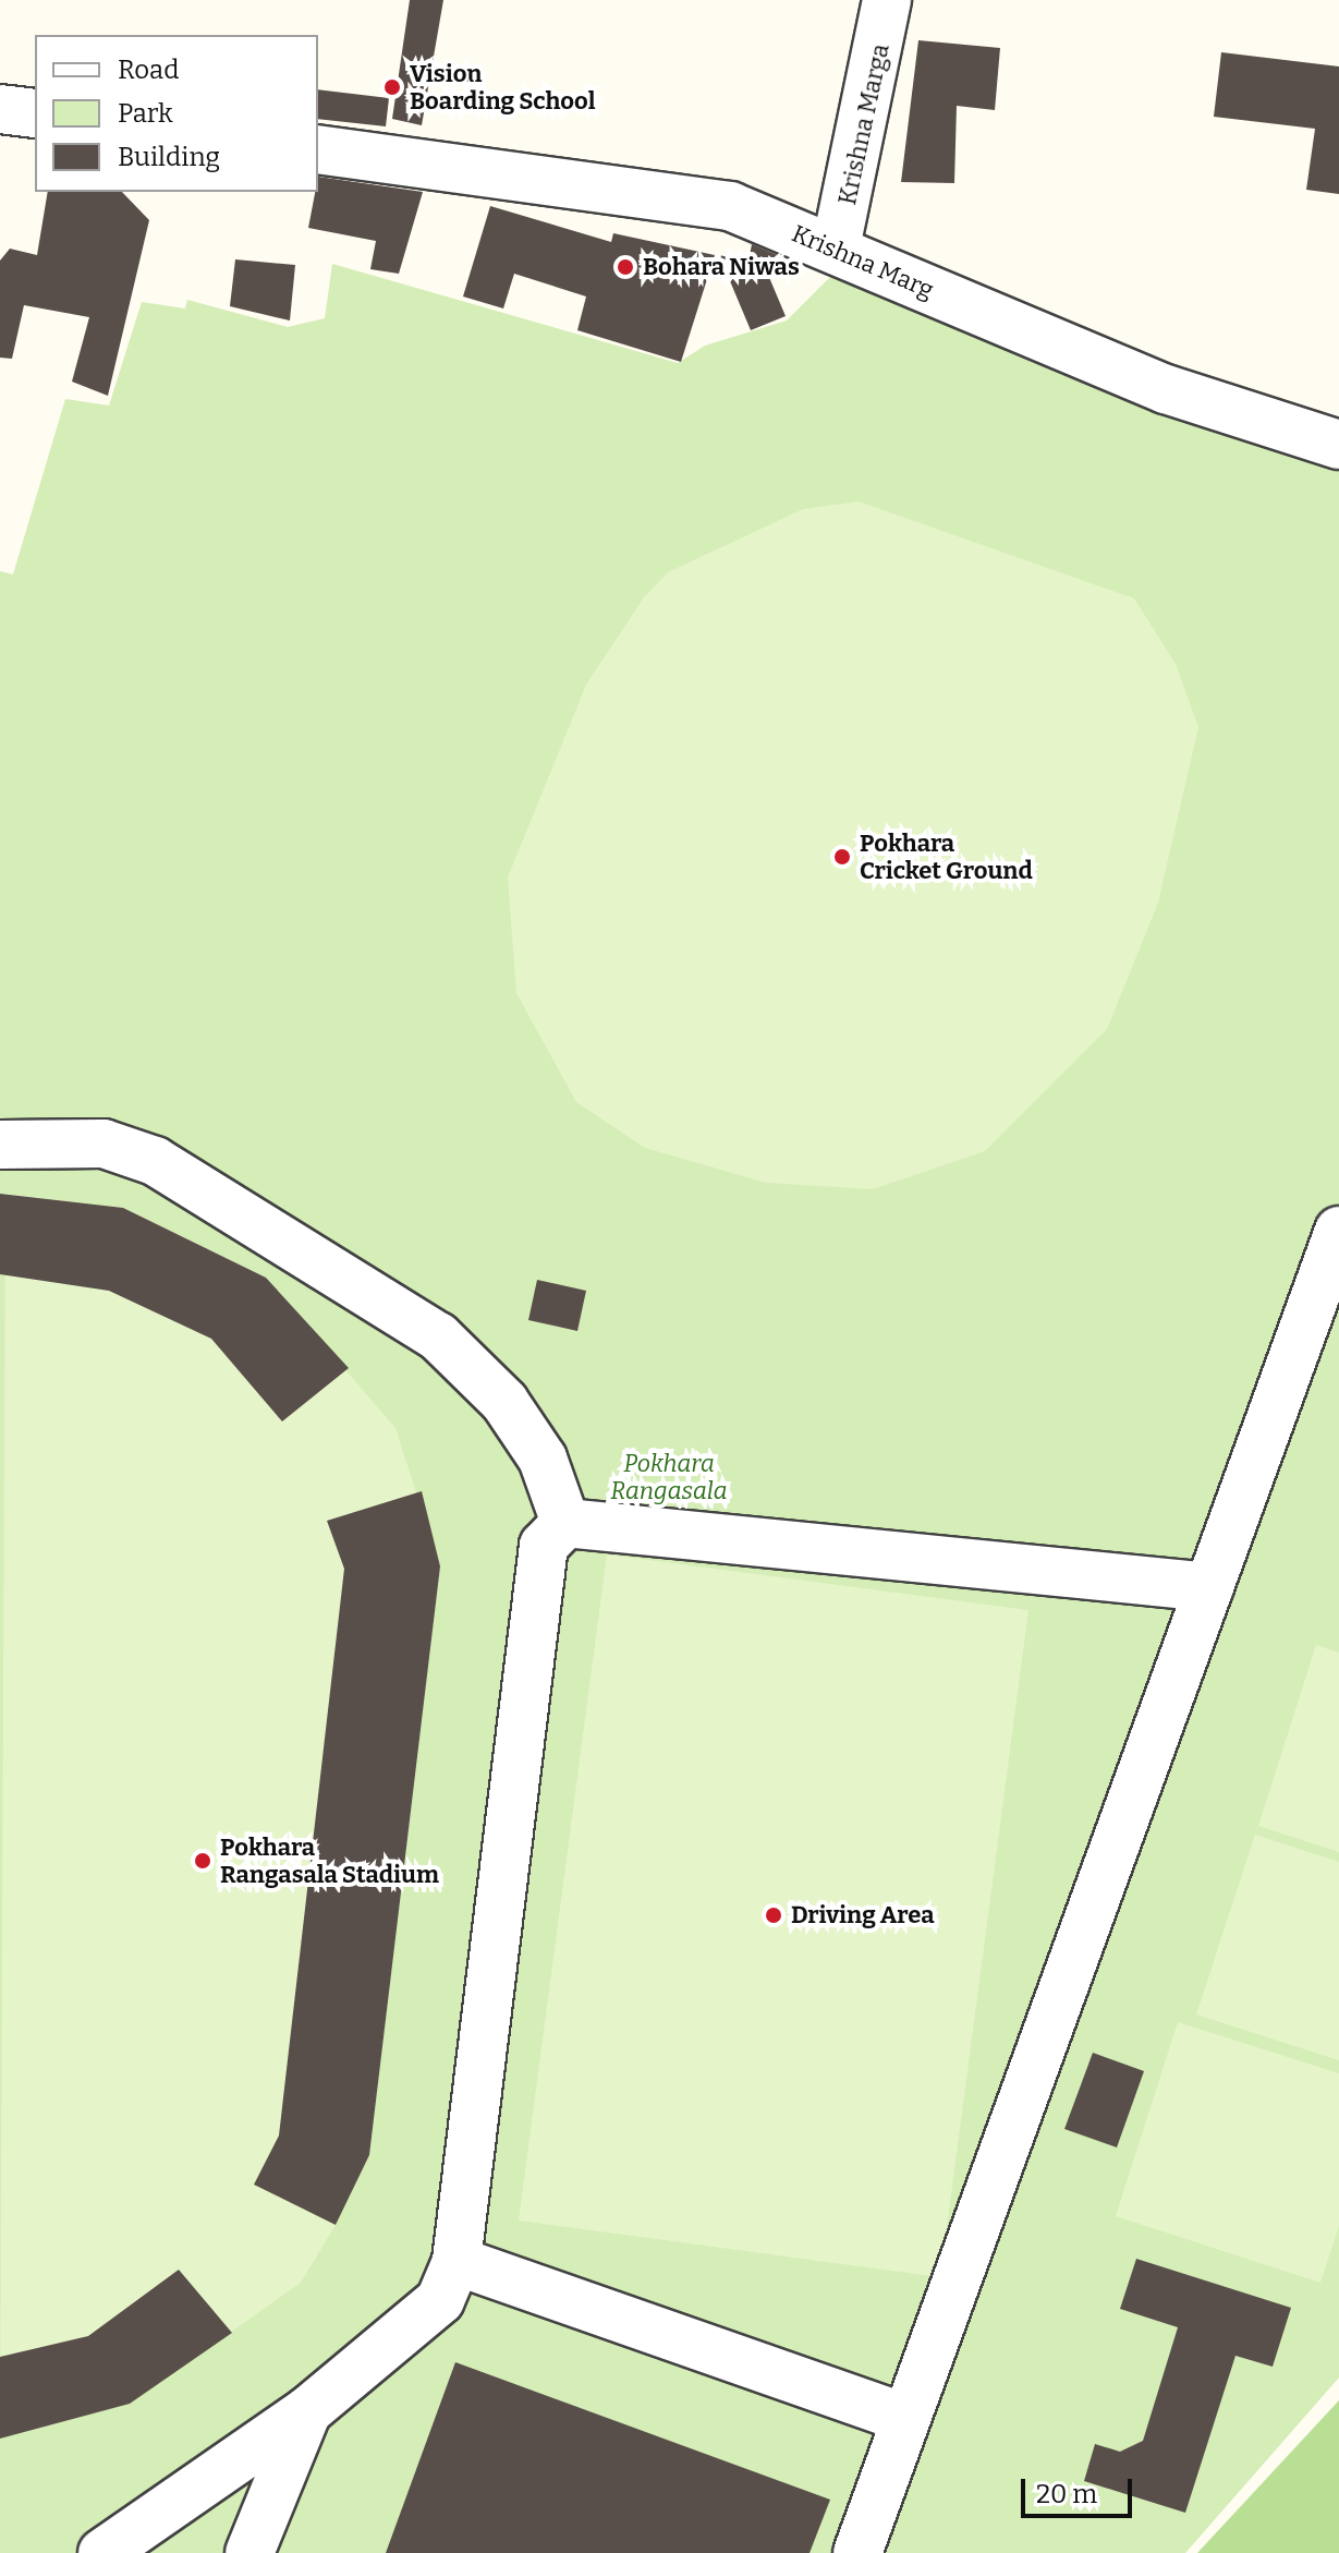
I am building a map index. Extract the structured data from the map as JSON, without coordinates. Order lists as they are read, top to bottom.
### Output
{
  "streets": {
    "street": ["Krishna Marga", "Krishna Marg"]
  },
  "crossings": [
    ["Krishna Marga", "Krishna Marg"]
  ],
  "parks": ["Pokhara Rangasala"],
  "places": [
    "Vision Boarding School",
    "Bohara Niwas",
    "Pokhara Cricket Ground",
    "Pokhara Rangasala Stadium",
    "Driving Area"
  ],
  "legend": ["Road", "Park", "Building"],
  "scale_bar": "20 m"
}
